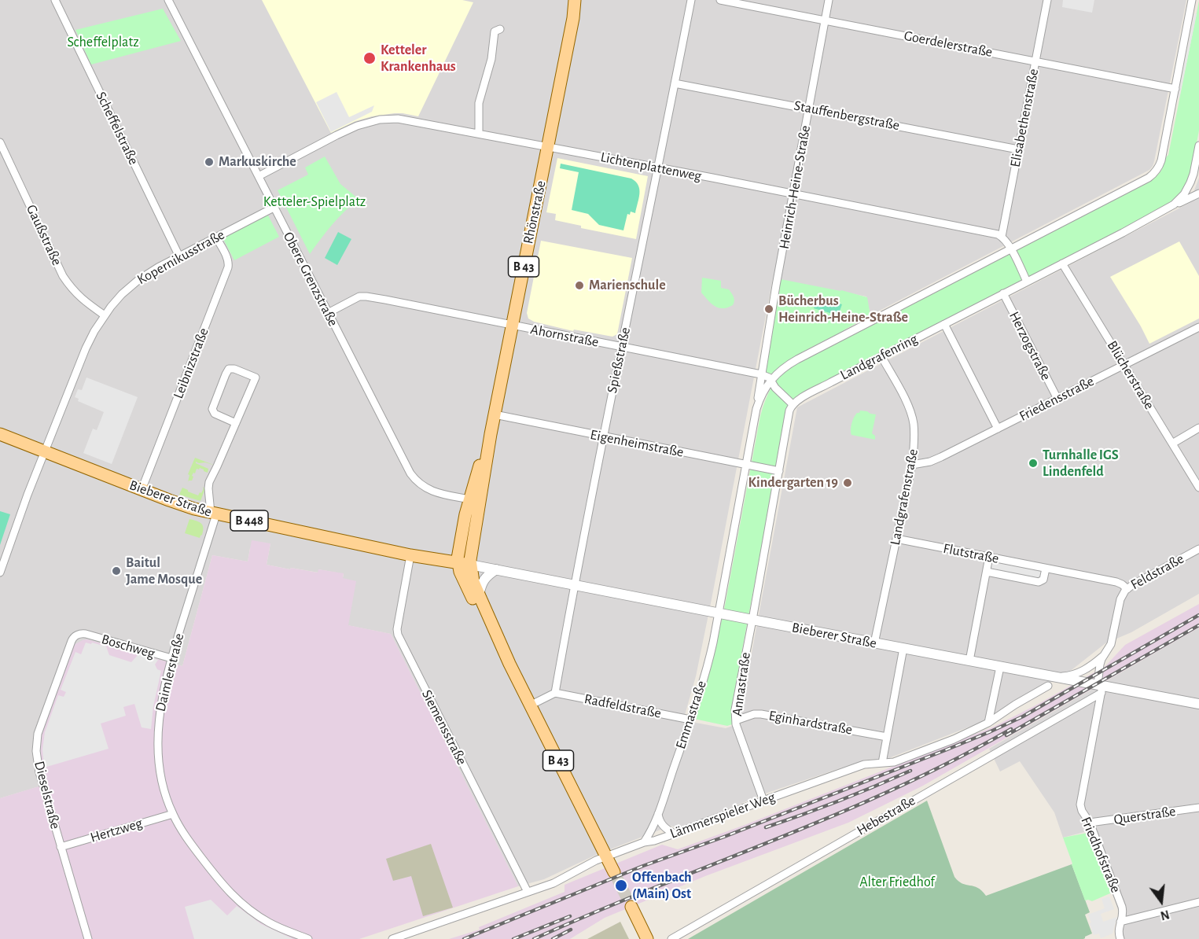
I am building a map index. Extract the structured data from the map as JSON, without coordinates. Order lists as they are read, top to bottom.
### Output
{
  "streets": {
    "main road": [
      "Rhönstraße",
      "B 43",
      "Bieberer Straße",
      "B 448"
    ],
    "street": [
      "Goerdelerstraße",
      "Stauffenbergstraße",
      "Elisabethenstraße",
      "Scheffelstraße",
      "Lichtenplattenweg",
      "Heinrich-Heine-Straße",
      "Gaußstraße",
      "Kopernikusstraße",
      "Obere Grenzstraße",
      "Ahornstraße",
      "Herzogstraße",
      "Landgrafenring",
      "Spießstraße",
      "Leibnizstraße",
      "Blücherstraße",
      "Friedensstraße",
      "Eigenheimstraße",
      "Landgrafenstraße",
      "Flutstraße",
      "Feldstraße",
      "Boschweg",
      "Daimlerstraße",
      "Annastraße",
      "Radfeldstraße",
      "Emmastraße",
      "Eginhardstraße",
      "Siemensstraße",
      "Dieselstraße",
      "Lämmerspieler Weg",
      "Hebestraße",
      "Querstraße",
      "Hertzweg",
      "Friedhofstraße"
    ]
  },
  "crossings": [
    ["Goerdelerstraße", "Elisabethenstraße"],
    ["Goerdelerstraße", "Heinrich-Heine-Straße"],
    ["Stauffenbergstraße", "Elisabethenstraße"],
    ["Stauffenbergstraße", "Heinrich-Heine-Straße"],
    ["Stauffenbergstraße", "Spießstraße"],
    ["Elisabethenstraße", "Lichtenplattenweg"],
    ["Scheffelstraße", "Kopernikusstraße"],
    ["Lichtenplattenweg", "Heinrich-Heine-Straße"],
    ["Lichtenplattenweg", "Rhönstraße"],
    ["Lichtenplattenweg", "Obere Grenzstraße"],
    ["Lichtenplattenweg", "Spießstraße"],
    ["Heinrich-Heine-Straße", "Ahornstraße"],
    ["Rhönstraße", "B 43"],
    ["Rhönstraße", "Obere Grenzstraße"],
    ["Rhönstraße", "Ahornstraße"],
    ["Rhönstraße", "Eigenheimstraße"],
    ["Rhönstraße", "Bieberer Straße"],
    ["Gaußstraße", "Kopernikusstraße"],
    ["Kopernikusstraße", "Obere Grenzstraße"],
    ["Kopernikusstraße", "Leibnizstraße"],
    ["Kopernikusstraße", "Bieberer Straße"],
    ["B 43", "Bieberer Straße"],
    ["B 43", "Lämmerspieler Weg"],
    ["Obere Grenzstraße", "Ahornstraße"],
    ["Ahornstraße", "Landgrafenring"],
    ["Ahornstraße", "Spießstraße"],
    ["Herzogstraße", "Landgrafenring"],
    ["Herzogstraße", "Friedensstraße"],
    ["Landgrafenring", "Blücherstraße"],
    ["Landgrafenring", "Landgrafenstraße"],
    ["Spießstraße", "Eigenheimstraße"],
    ["Spießstraße", "Bieberer Straße"],
    ["Spießstraße", "Radfeldstraße"],
    ["Leibnizstraße", "Bieberer Straße"],
    ["Blücherstraße", "Friedensstraße"],
    ["Friedensstraße", "Landgrafenstraße"],
    ["Landgrafenstraße", "Bieberer Straße"],
    ["Landgrafenstraße", "Flutstraße"],
    ["Bieberer Straße", "Feldstraße"],
    ["Bieberer Straße", "Daimlerstraße"],
    ["Bieberer Straße", "Annastraße"],
    ["Bieberer Straße", "Emmastraße"],
    ["Bieberer Straße", "Siemensstraße"],
    ["Bieberer Straße", "Hebestraße"],
    ["Bieberer Straße", "Friedhofstraße"],
    ["Flutstraße", "Feldstraße"],
    ["Feldstraße", "Hebestraße"],
    ["Feldstraße", "Friedhofstraße"],
    ["Boschweg", "Daimlerstraße"],
    ["Boschweg", "Dieselstraße"],
    ["Daimlerstraße", "Hertzweg"],
    ["Annastraße", "Eginhardstraße"],
    ["Annastraße", "Lämmerspieler Weg"],
    ["Radfeldstraße", "Emmastraße"],
    ["Emmastraße", "Lämmerspieler Weg"],
    ["Siemensstraße", "Lämmerspieler Weg"],
    ["Dieselstraße", "Hertzweg"],
    ["Hebestraße", "Friedhofstraße"],
    ["Querstraße", "Friedhofstraße"]
  ],
  "parks": ["Scheffelplatz", "Ketteler-Spielplatz", "Alter Friedhof"],
  "places": [
    "Ketteler Krankenhaus",
    "Markuskirche",
    "Marienschule",
    "Bücherbus Heinrich-Heine-Straße",
    "Turnhalle IGS Lindenfeld",
    "Kindergarten 19",
    "Baitul Jame Mosque",
    "Offenbach (Main) Ost"
  ],
  "north": "bottom"
}
